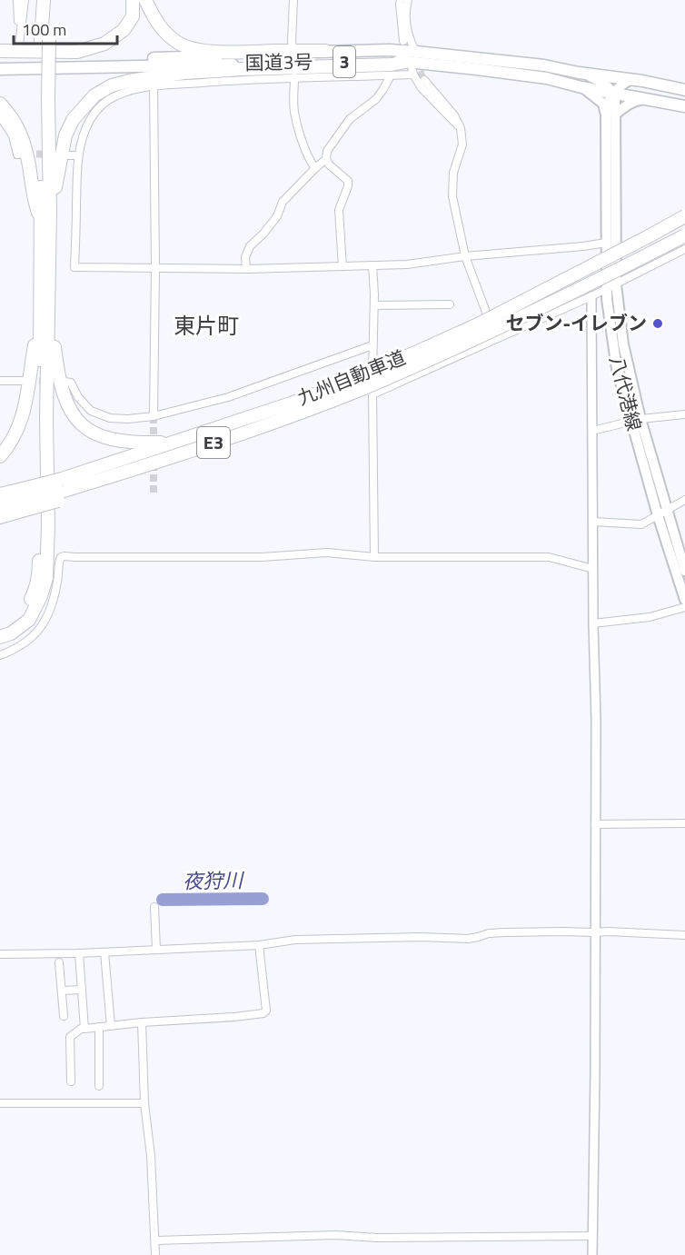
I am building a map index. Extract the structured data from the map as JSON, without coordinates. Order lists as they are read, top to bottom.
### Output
{
  "streets": {
    "highway": [
      "3",
      "国道3号",
      "九州自動車道",
      "E3"
    ],
    "main road": ["八代港線"]
  },
  "crossings": [
    ["国道3号", "八代港線"]
  ],
  "districts": ["東片町"],
  "water": ["夜狩川"],
  "places": ["セブン-イレブン"],
  "scale_bar": "100 m"
}
